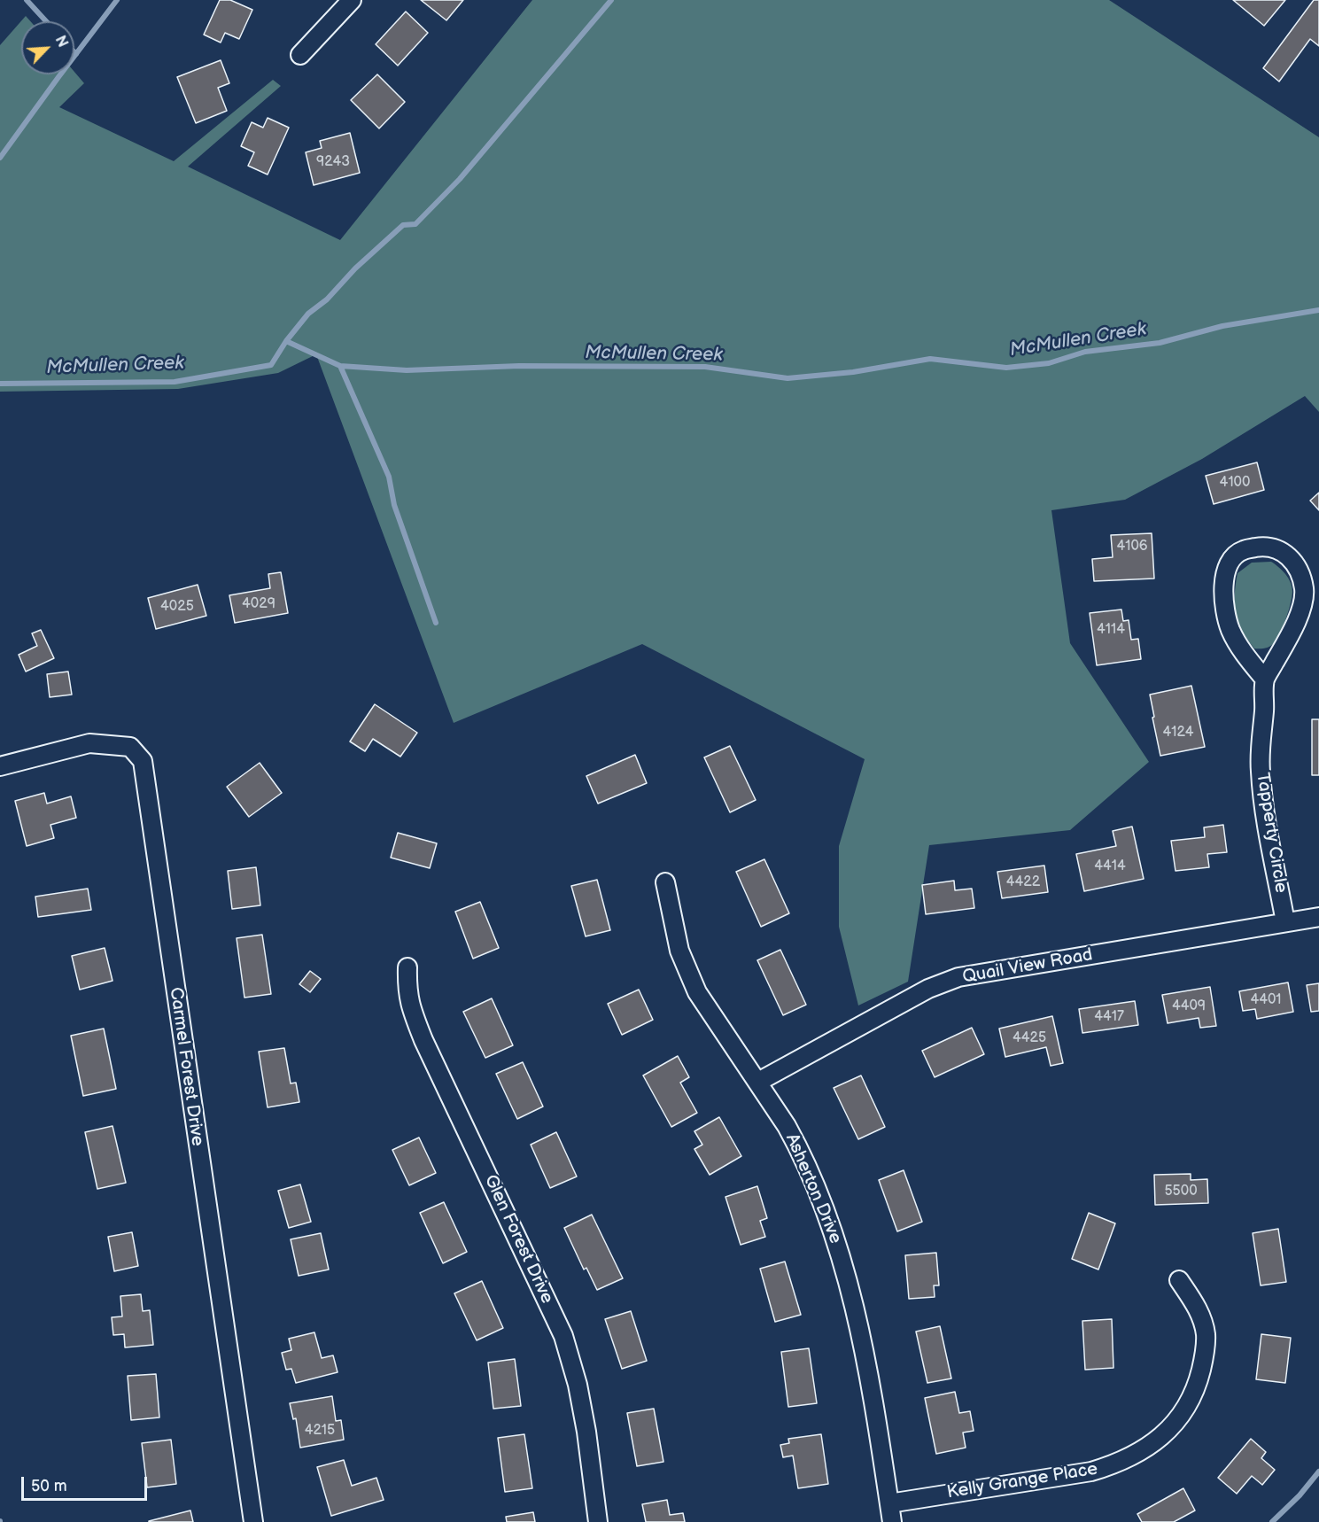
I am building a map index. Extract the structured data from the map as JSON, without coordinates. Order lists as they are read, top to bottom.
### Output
{
  "streets": {
    "street": [
      "Tapperty Circle",
      "Quail View Road",
      "Carmel Forest Drive",
      "Asherton Drive",
      "Glen Forest Drive",
      "Kelly Grange Place"
    ]
  },
  "crossings": [
    ["Tapperty Circle", "Quail View Road"],
    ["Quail View Road", "Asherton Drive"],
    ["Asherton Drive", "Kelly Grange Place"]
  ],
  "water": ["McMullen Creek"],
  "house_numbers": [
    "9243",
    "4100",
    "4106",
    "4029",
    "4025",
    "4114",
    "4124",
    "4414",
    "4422",
    "4401",
    "4409",
    "4417",
    "4425",
    "5500",
    "4215"
  ],
  "scale_bar": "50 m",
  "north": "top right"
}
